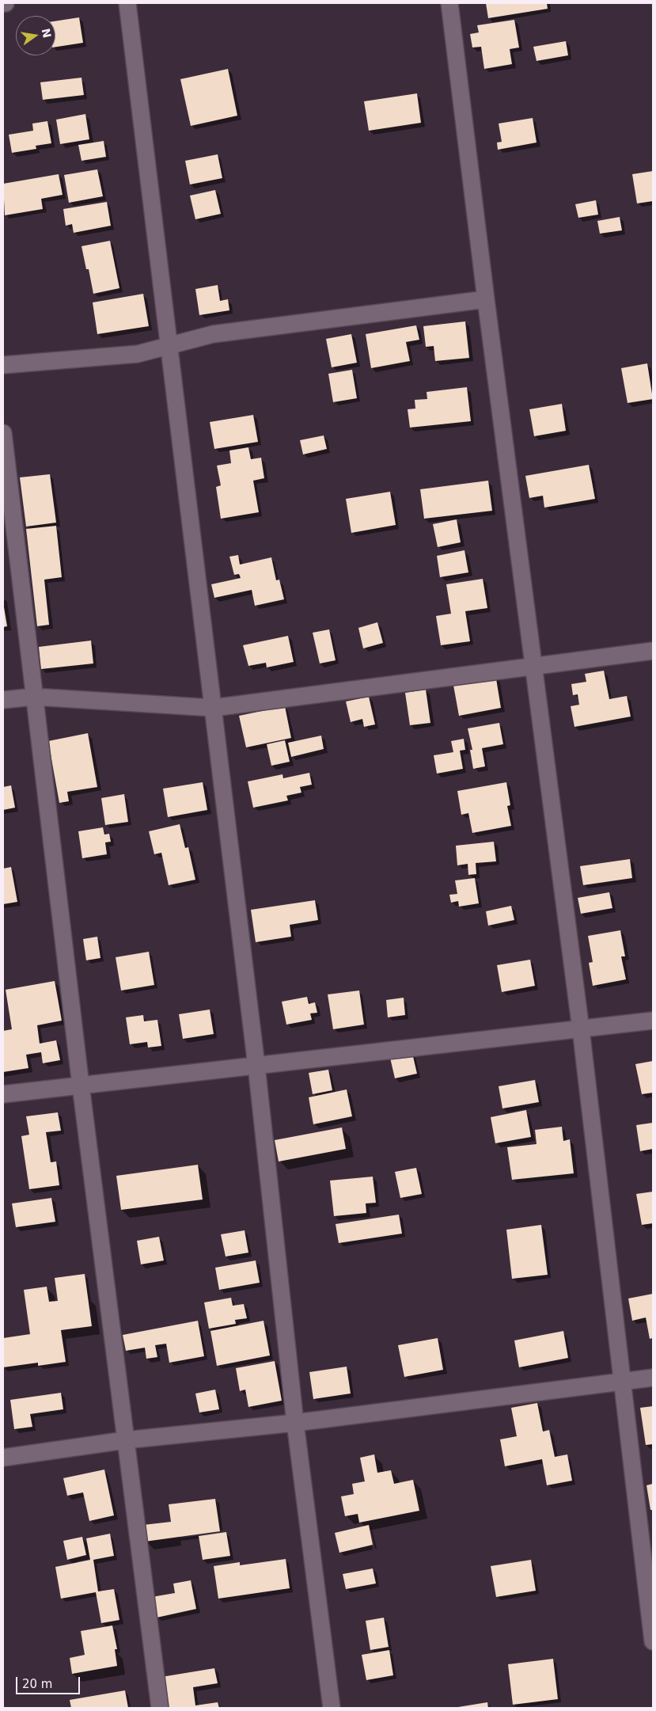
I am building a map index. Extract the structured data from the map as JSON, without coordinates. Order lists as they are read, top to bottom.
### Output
{
  "scale_bar": "20 m",
  "north": "right"
}
